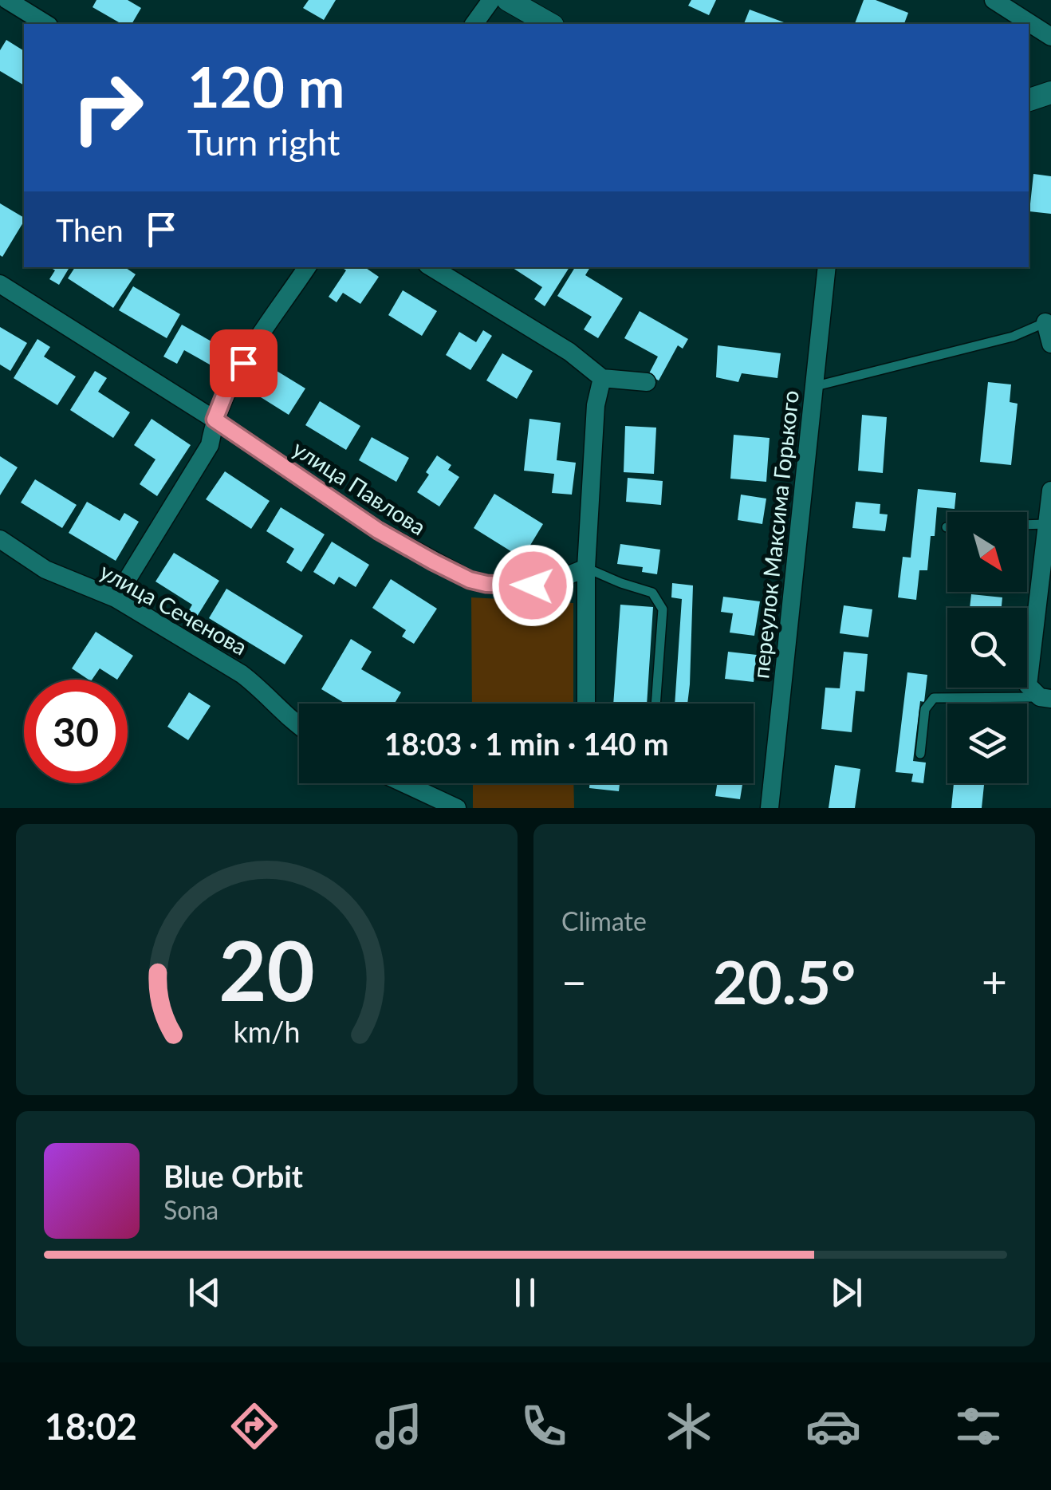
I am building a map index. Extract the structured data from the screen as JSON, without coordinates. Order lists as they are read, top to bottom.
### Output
{
  "streets": {
    "street": ["улица Павлова", "переулок Максима Горького", "улица Сеченова"]
  },
  "north": "bottom right",
  "page": {
    "turn": ["120 m", "Turn right"],
    "then": "Then",
    "limit": "30",
    "trip": "18:03 · 1 min · 140 m",
    "tile": "Climate",
    "heat": ["−", "20.5°", "+"],
    "song": ["Blue Orbit", "Sona"],
    "tabs": "18:02",
    "gauge": ["20", "km/h"]
  }
}
